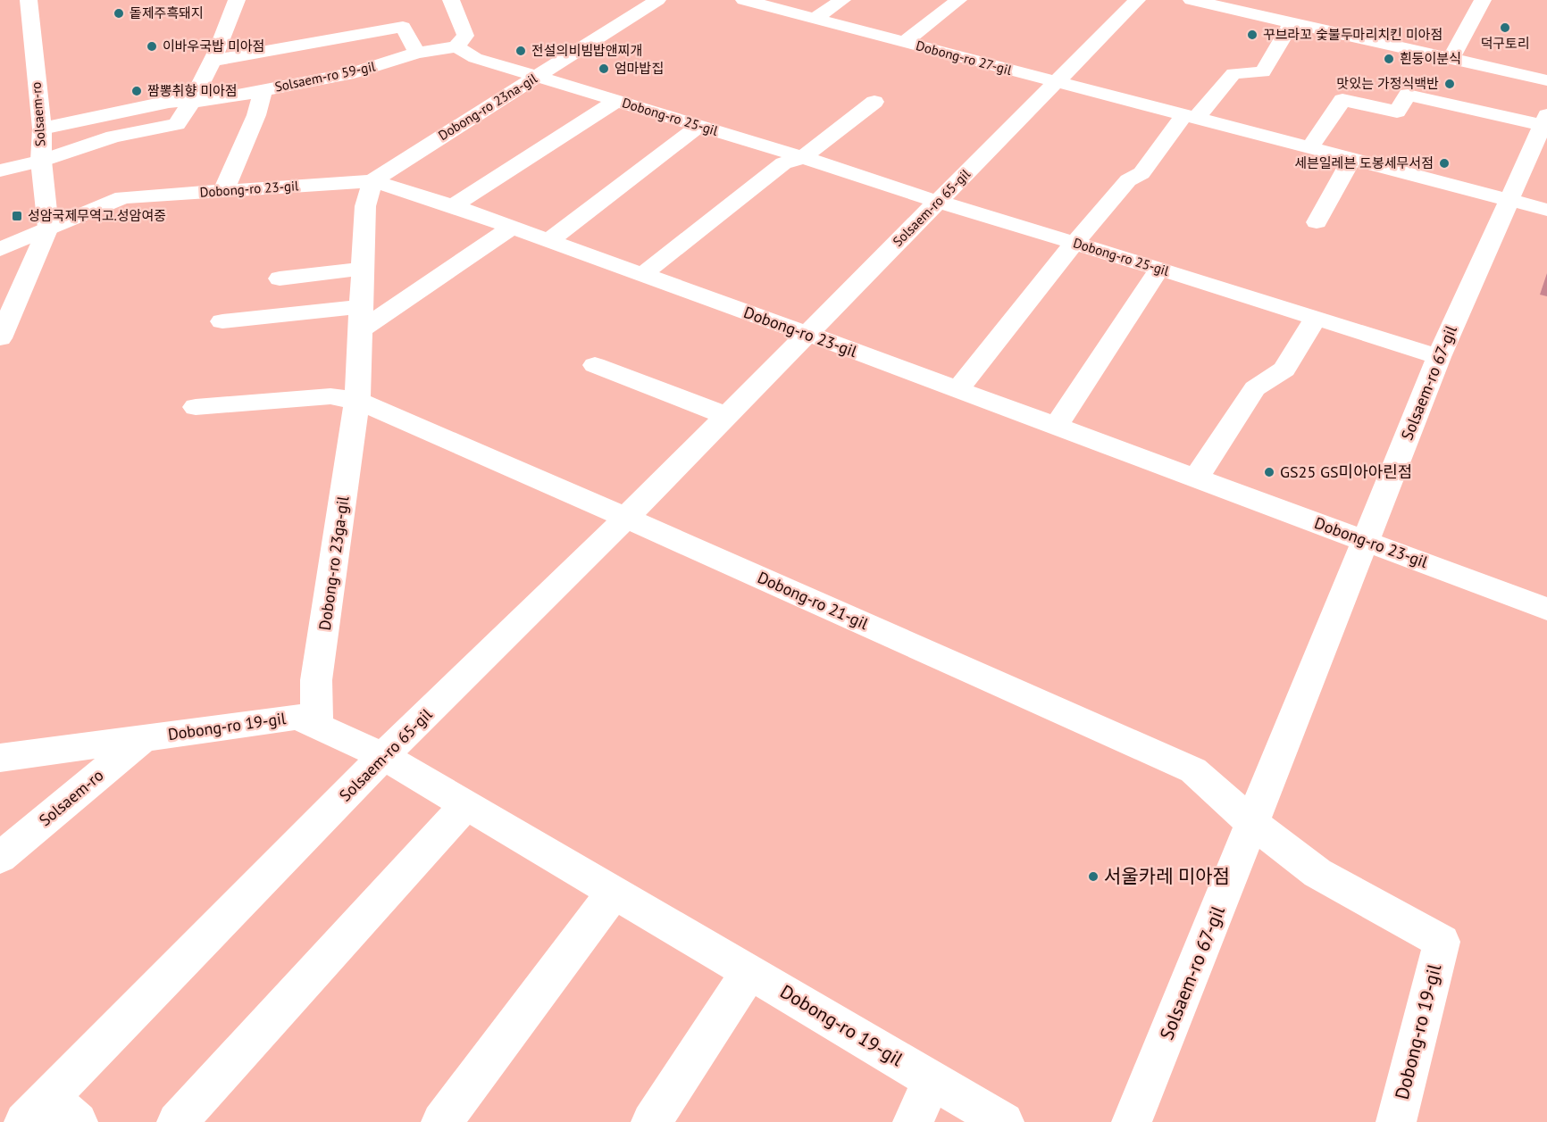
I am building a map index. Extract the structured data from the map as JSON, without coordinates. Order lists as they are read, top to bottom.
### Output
{
  "streets": {
    "street": [
      "Dobong-ro 27-gil",
      "Solsaem-ro 59-gil",
      "Dobong-ro 23na-gil",
      "Solsaem-ro",
      "Dobong-ro 25-gil",
      "Dobong-ro 23-gil",
      "Solsaem-ro 65-gil",
      "Solsaem-ro 67-gil",
      "Dobong-ro 23ga-gil",
      "Dobong-ro 21-gil",
      "Dobong-ro 19-gil"
    ]
  },
  "crossings": [
    ["Dobong-ro 27-gil", "Solsaem-ro 65-gil"],
    ["Dobong-ro 27-gil", "Solsaem-ro 67-gil"],
    ["Solsaem-ro 59-gil", "Solsaem-ro"],
    ["Solsaem-ro 59-gil", "Dobong-ro 23-gil"],
    ["Dobong-ro 23na-gil", "Dobong-ro 25-gil"],
    ["Dobong-ro 23na-gil", "Dobong-ro 23-gil"],
    ["Dobong-ro 23na-gil", "Dobong-ro 23ga-gil"],
    ["Solsaem-ro", "Dobong-ro 23-gil"],
    ["Solsaem-ro", "Dobong-ro 19-gil"],
    ["Dobong-ro 25-gil", "Solsaem-ro 65-gil"],
    ["Dobong-ro 25-gil", "Solsaem-ro 67-gil"],
    ["Dobong-ro 23-gil", "Solsaem-ro 65-gil"],
    ["Dobong-ro 23-gil", "Solsaem-ro 67-gil"],
    ["Dobong-ro 23-gil", "Dobong-ro 23ga-gil"],
    ["Solsaem-ro 65-gil", "Dobong-ro 21-gil"],
    ["Solsaem-ro 65-gil", "Dobong-ro 19-gil"],
    ["Solsaem-ro 67-gil", "Dobong-ro 21-gil"],
    ["Solsaem-ro 67-gil", "Dobong-ro 19-gil"],
    ["Dobong-ro 23ga-gil", "Dobong-ro 21-gil"],
    ["Dobong-ro 23ga-gil", "Dobong-ro 19-gil"],
    ["Dobong-ro 21-gil", "Dobong-ro 19-gil"]
  ],
  "places": {
    "other": [
      "돝제주흑돼지",
      "덕구토리",
      "꾸브라꼬 숯불두마리치킨 미아점",
      "이바우국밥 미아점",
      "전설의비빔밥앤찌개",
      "흰둥이분식",
      "엄마밥집",
      "맛있는 가정식백반",
      "짬뽕취향 미아점",
      "세븐일레븐 도봉세무서점",
      "GS25 GS미아아린점",
      "서울카레 미아점"
    ],
    "transit": ["성암국제무역고.성암여중"]
  }
}
